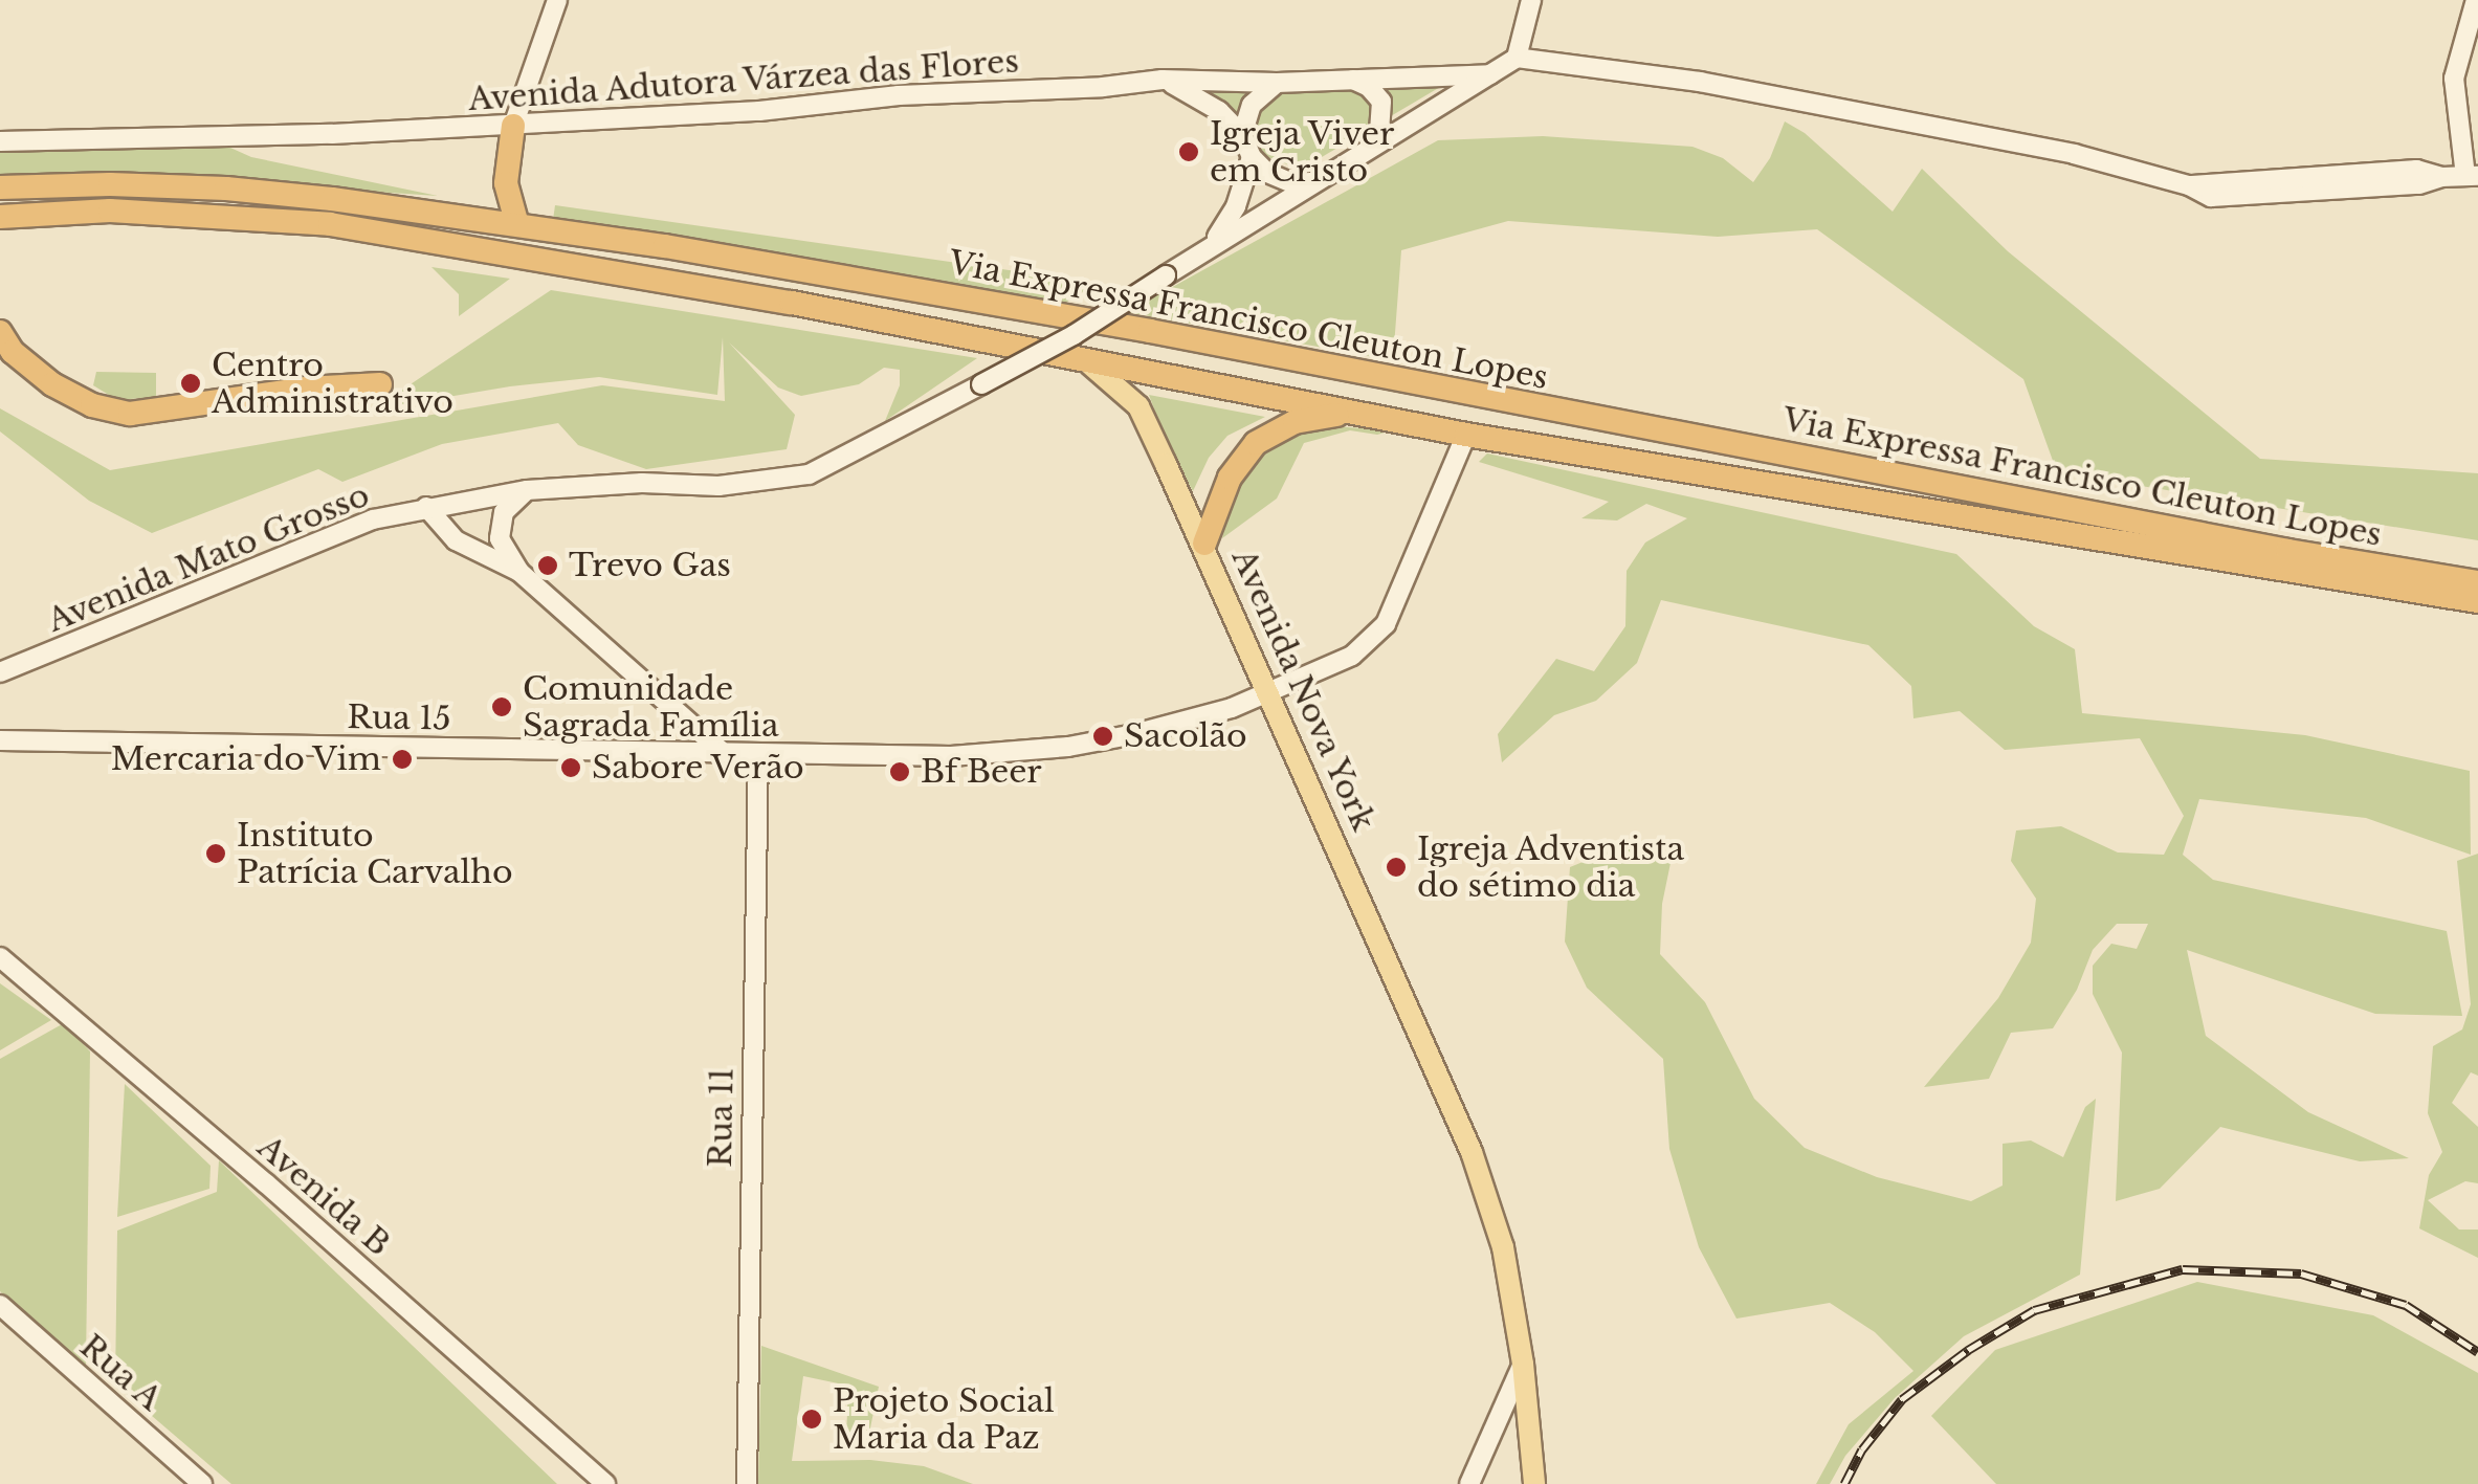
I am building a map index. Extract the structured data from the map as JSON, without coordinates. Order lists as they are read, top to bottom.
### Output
{
  "streets": {
    "highway": ["Via Expressa Francisco Cleuton Lopes"],
    "main road": ["Avenida Nova York"],
    "street": [
      "Avenida Adutora Várzea das Flores",
      "Avenida Mato Grosso",
      "Rua 15",
      "Rua 11",
      "Avenida B",
      "Rua A"
    ]
  },
  "crossings": [
    ["Avenida Adutora Várzea das Flores", "Avenida Mato Grosso"],
    ["Via Expressa Francisco Cleuton Lopes", "Avenida Nova York"],
    ["Via Expressa Francisco Cleuton Lopes", "Rua 15"],
    ["Avenida Nova York", "Rua 15"],
    ["Rua 15", "Rua 11"]
  ],
  "places": [
    "Igreja Viver em Cristo",
    "Centro Administrativo",
    "Trevo Gas",
    "Comunidade Sagrada Família",
    "Sacolão",
    "Mercaria do Vim",
    "Sabore Verão",
    "Bf Beer",
    "Instituto Patrícia Carvalho",
    "Igreja Adventista do sétimo dia",
    "Projeto Social Maria da Paz"
  ]
}
